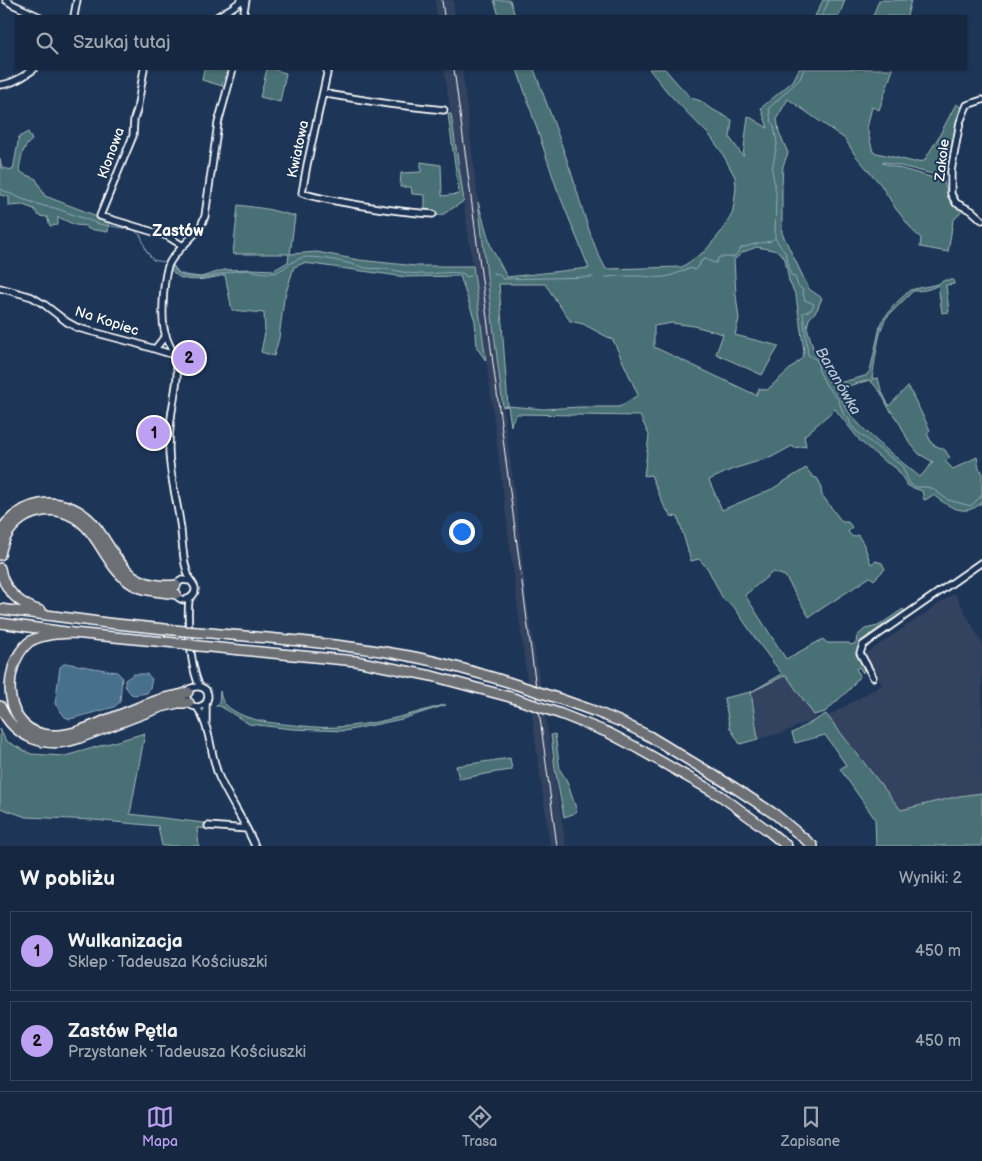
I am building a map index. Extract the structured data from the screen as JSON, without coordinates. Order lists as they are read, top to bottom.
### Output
{
  "streets": {
    "street": [
      "Kwiatowa",
      "Klonowa",
      "Zakole",
      "Na Kopiec"
    ]
  },
  "districts": ["Zastów"],
  "water": ["Baranówka"],
  "page": {
    "search": "Szukaj tutaj",
    "pins": ["2", "1"],
    "heading": ["W pobliżu", "Wyniki: 2"],
    "list": [
      {
        "mark": "1",
        "name": "Wulkanizacja",
        "note": "Sklep · Tadeusza Kościuszki",
        "value": "450 m"
      },
      {
        "mark": "2",
        "name": "Zastów Pętla",
        "note": "Przystanek · Tadeusza Kościuszki",
        "value": "450 m"
      }
    ],
    "nav": ["Mapa", "Trasa", "Zapisane"]
  }
}
